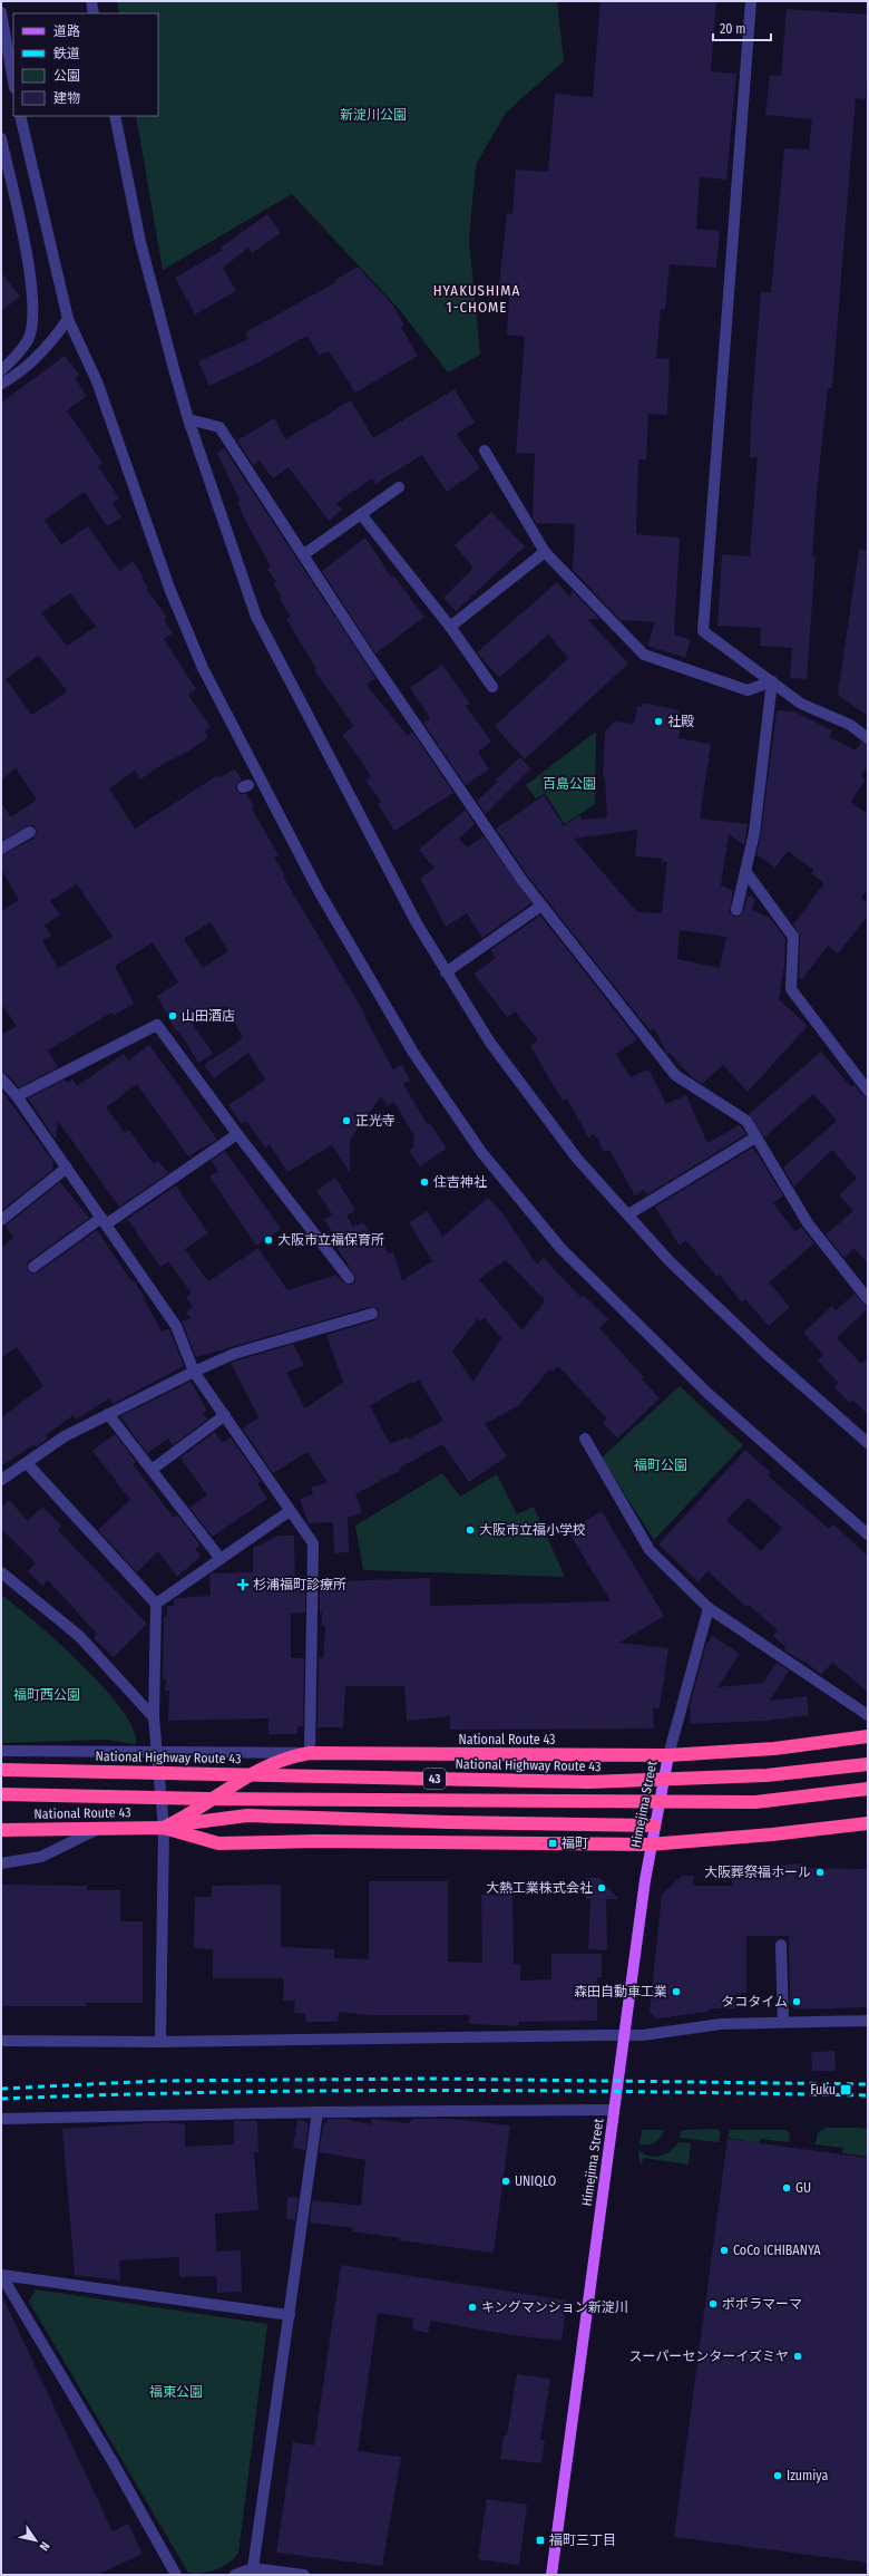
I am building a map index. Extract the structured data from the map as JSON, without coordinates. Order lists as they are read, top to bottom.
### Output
{
  "streets": {
    "highway": ["National Route 43", "National Highway Route 43", "43"],
    "main road": ["Himejima Street"]
  },
  "crossings": [
    ["National Route 43", "Himejima Street"]
  ],
  "districts": ["HYAKUSHIMA 1-CHOME"],
  "parks": [
    "新淀川公園",
    "百島公園",
    "福町公園",
    "福町西公園",
    "福東公園"
  ],
  "places": {
    "other": [
      "社殿",
      "山田酒店",
      "正光寺",
      "住吉神社",
      "大阪市立福保育所",
      "大阪市立福小学校",
      "大阪葬祭福ホール",
      "大熱工業株式会社",
      "森田自動車工業",
      "タコタイム",
      "UNIQLO",
      "GU",
      "CoCo ICHIBANYA",
      "ポポラマーマ",
      "キングマンション新淀川",
      "スーパーセンターイズミヤ",
      "Izumiya"
    ],
    "health": ["杉浦福町診療所"],
    "transit": ["福町", "Fuku", "福町三丁目"]
  },
  "legend": [
    "道路",
    "鉄道",
    "公園",
    "建物"
  ],
  "scale_bar": "20 m",
  "north": "bottom right"
}
